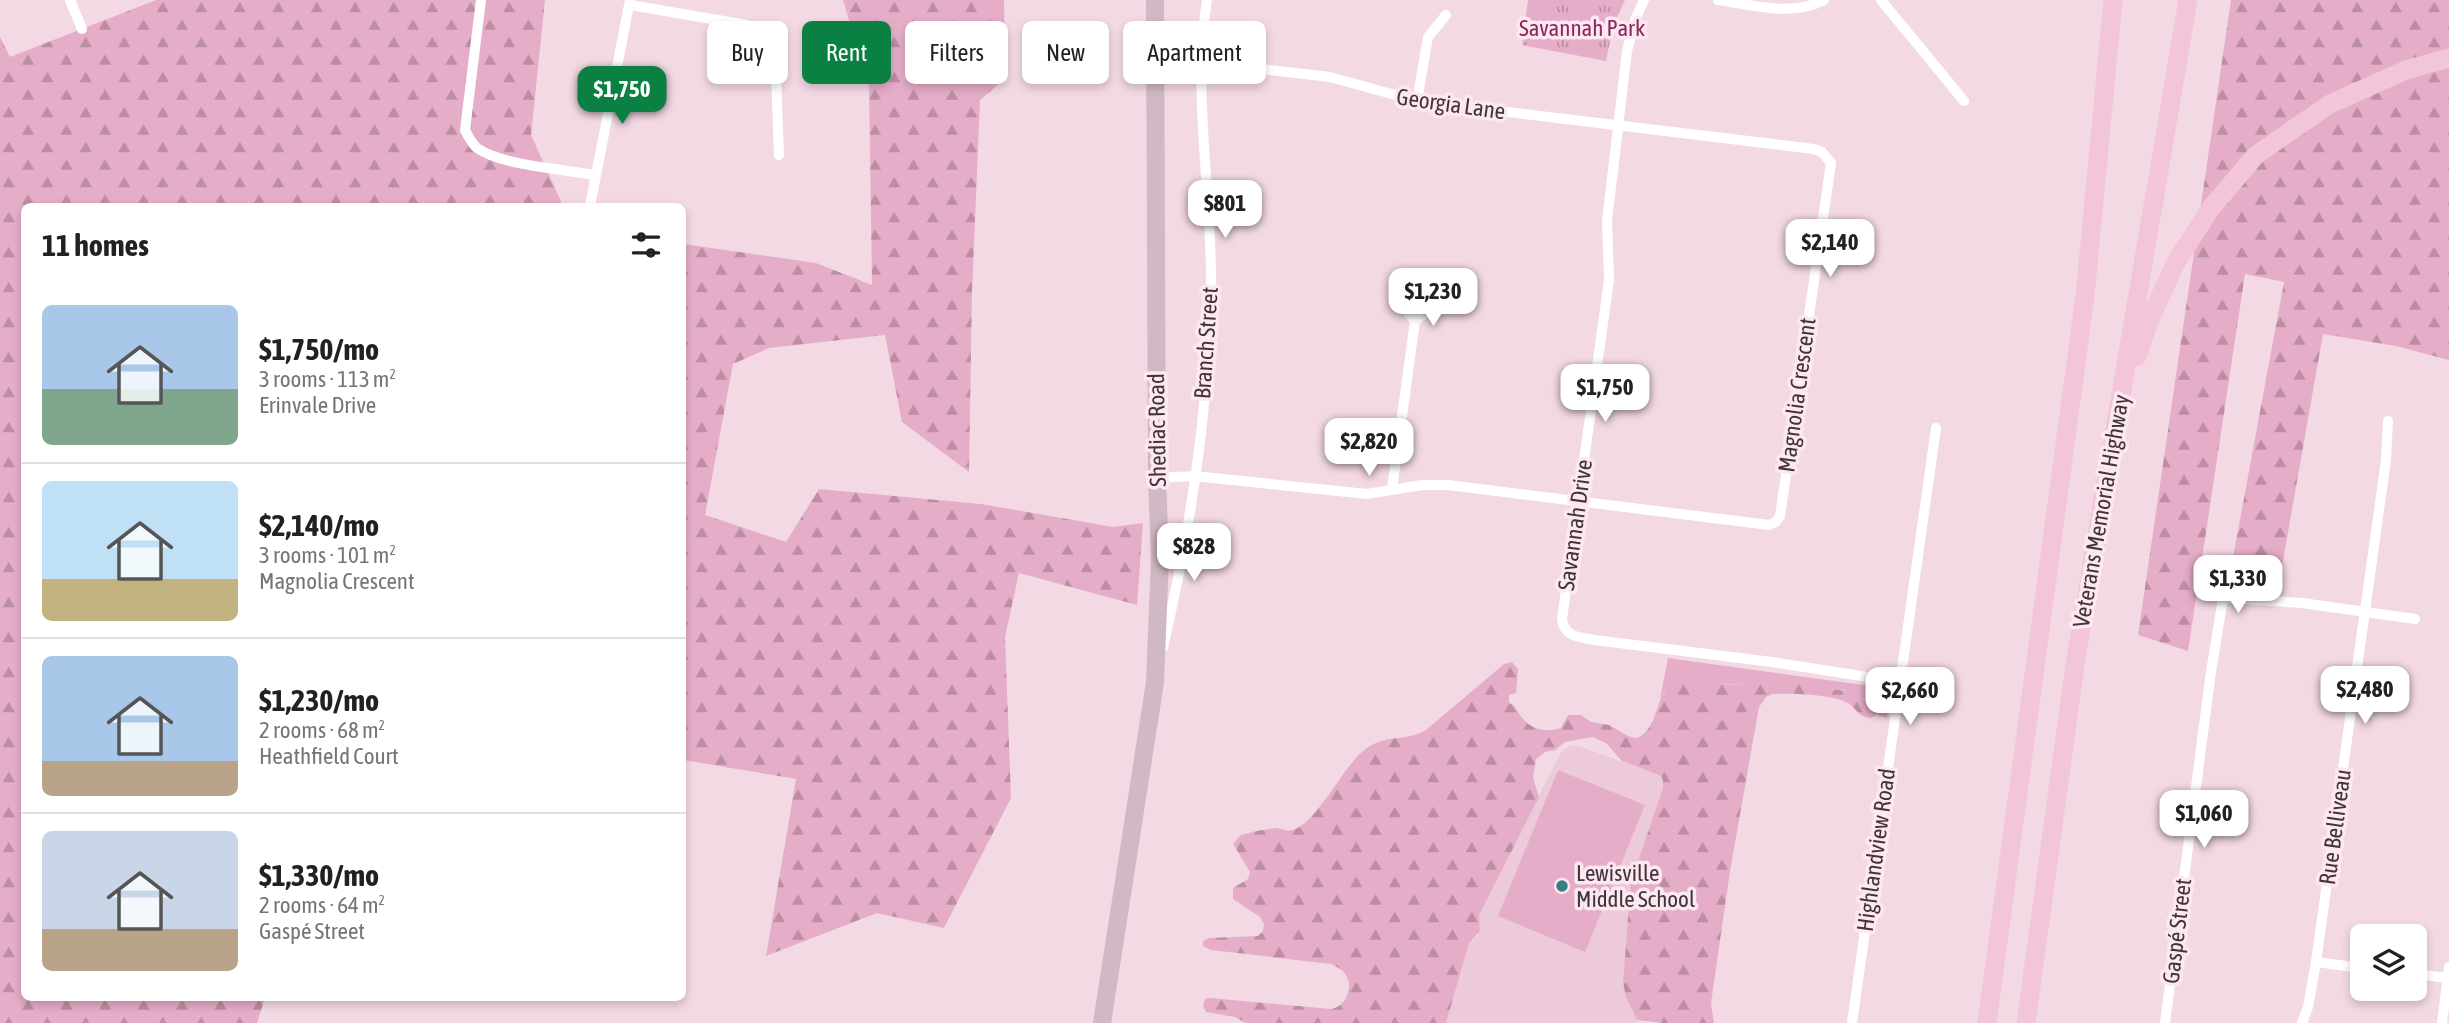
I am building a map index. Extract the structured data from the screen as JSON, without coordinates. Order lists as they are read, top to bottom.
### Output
{
  "streets": {
    "highway": ["Veterans Memorial Highway"],
    "main road": ["Shediac Road"],
    "street": [
      "Georgia Lane",
      "Branch Street",
      "Magnolia Crescent",
      "Savannah Drive",
      "Rue Belliveau",
      "Highlandview Road",
      "Gaspé Street"
    ]
  },
  "crossings": [
    ["Georgia Lane", "Magnolia Crescent"],
    ["Georgia Lane", "Savannah Drive"],
    ["Branch Street", "Shediac Road"],
    ["Magnolia Crescent", "Savannah Drive"],
    ["Savannah Drive", "Highlandview Road"],
    ["Rue Belliveau", "Gaspé Street"]
  ],
  "parks": ["Savannah Park"],
  "places": ["Lewisville Middle School"],
  "page": {
    "chip": [
      "Buy",
      "Rent",
      "Filters",
      "New",
      "Apartment"
    ],
    "price": [
      "$1,750",
      "$801",
      "$2,140",
      "$1,230",
      "$1,750",
      "$2,820",
      "$828",
      "$1,330",
      "$2,480",
      "$2,660",
      "$1,060"
    ],
    "heading": "11 homes",
    "list": [
      {
        "name": "$1,750/mo",
        "note": "3 rooms · 113 m² · Erinvale Drive"
      },
      {
        "name": "$2,140/mo",
        "note": "3 rooms · 101 m² · Magnolia Crescent"
      },
      {
        "name": "$1,230/mo",
        "note": "2 rooms · 68 m² · Heathfield Court"
      },
      {
        "name": "$1,330/mo",
        "note": "2 rooms · 64 m² · Gaspé Street"
      }
    ]
  }
}
